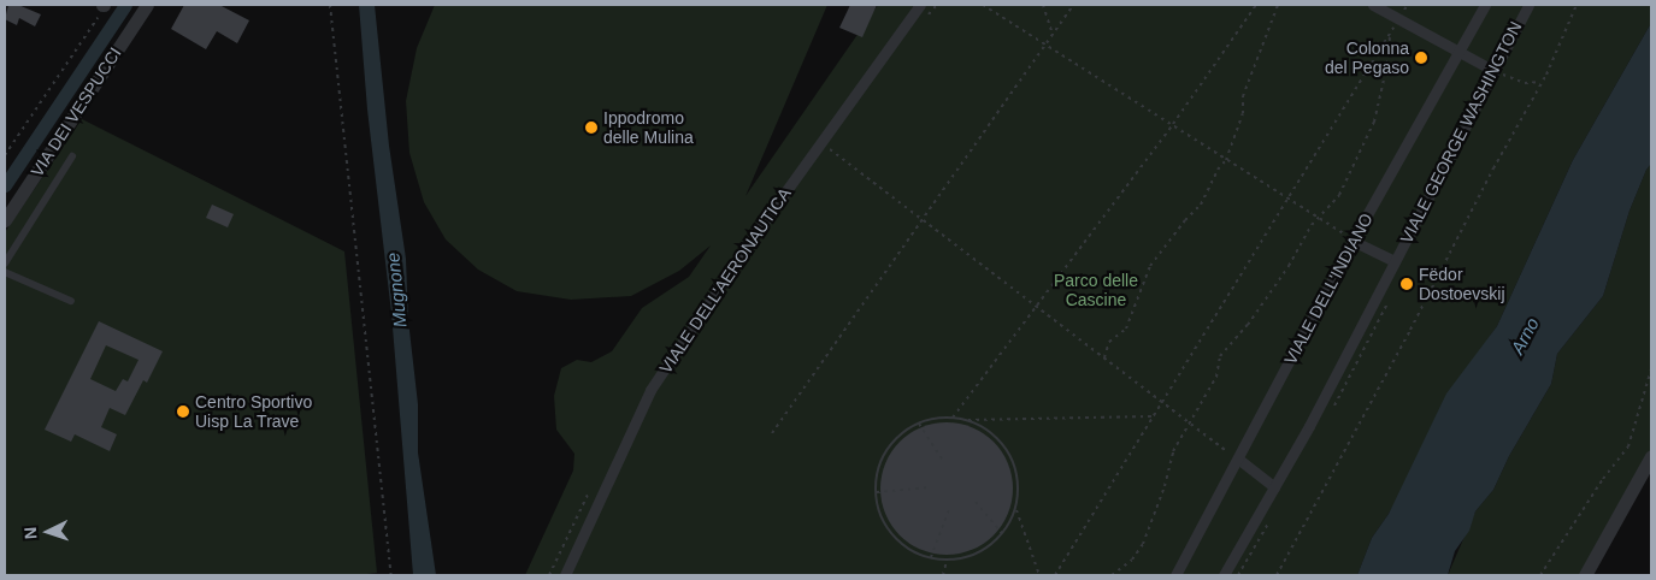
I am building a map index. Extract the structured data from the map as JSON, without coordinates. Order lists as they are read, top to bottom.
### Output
{
  "streets": {
    "street": [
      "VIA DEI VESPUCCI",
      "VIALE GEORGE WASHINGTON",
      "VIALE DELL'AERONAUTICA",
      "VIALE DELL'INDIANO"
    ]
  },
  "crossings": [
    ["VIALE GEORGE WASHINGTON", "VIALE DELL'INDIANO"]
  ],
  "water": ["Mugnone", "Arno"],
  "parks": ["Parco delle Cascine"],
  "places": [
    "Colonna del Pegaso",
    "Ippodromo delle Mulina",
    "Fëdor Dostoevskij",
    "Centro Sportivo Uisp La Trave"
  ],
  "north": "left"
}
